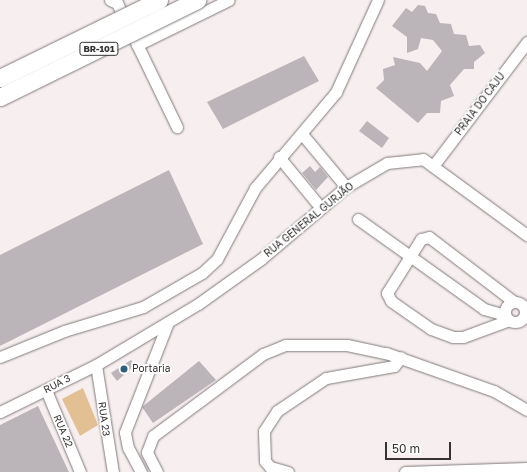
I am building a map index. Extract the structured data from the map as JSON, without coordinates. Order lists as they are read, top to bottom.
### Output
{
  "streets": {
    "highway": ["BR-101"],
    "street": [
      "PRAIA DO CAJU",
      "RUA GENERAL GURJÃO",
      "RUA 3",
      "RUA 23",
      "RUA 22"
    ]
  },
  "crossings": [
    ["PRAIA DO CAJU", "RUA GENERAL GURJÃO"],
    ["RUA GENERAL GURJÃO", "RUA 3"],
    ["RUA 3", "RUA 23"],
    ["RUA 3", "RUA 22"]
  ],
  "places": ["Portaria"],
  "scale_bar": "50 m"
}
